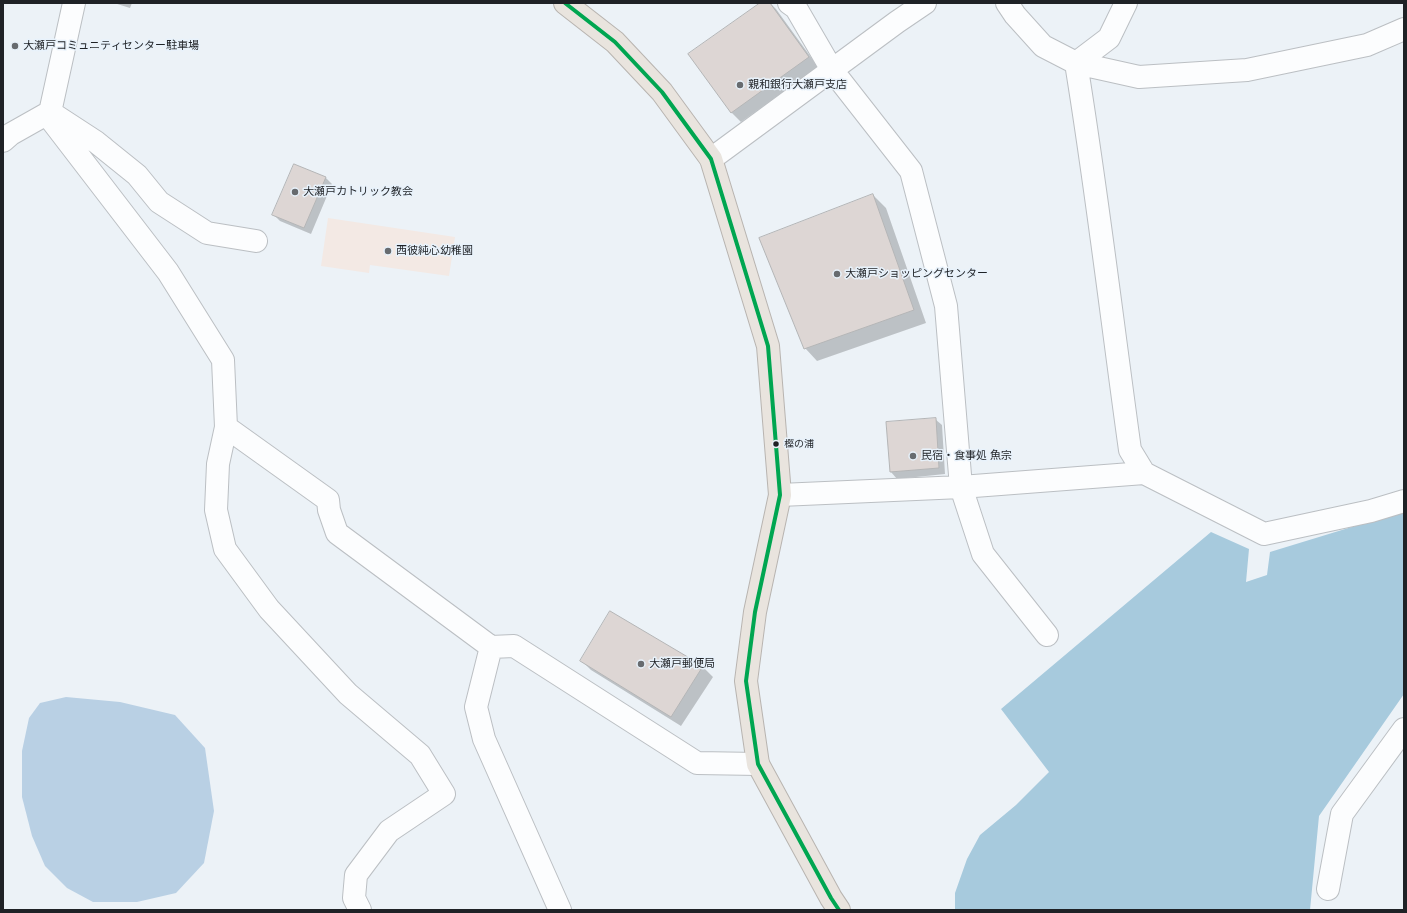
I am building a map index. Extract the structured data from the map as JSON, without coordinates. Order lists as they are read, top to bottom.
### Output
{
  "places": [
    "大瀬戸コミュニティセンター駐車場",
    "親和銀行大瀬戸支店",
    "大瀬戸カトリック教会",
    "西彼純心幼稚園",
    "大瀬戸ショッピングセンター",
    "樫の浦",
    "民宿・食事処 魚宗",
    "大瀬戸郵便局"
  ]
}
